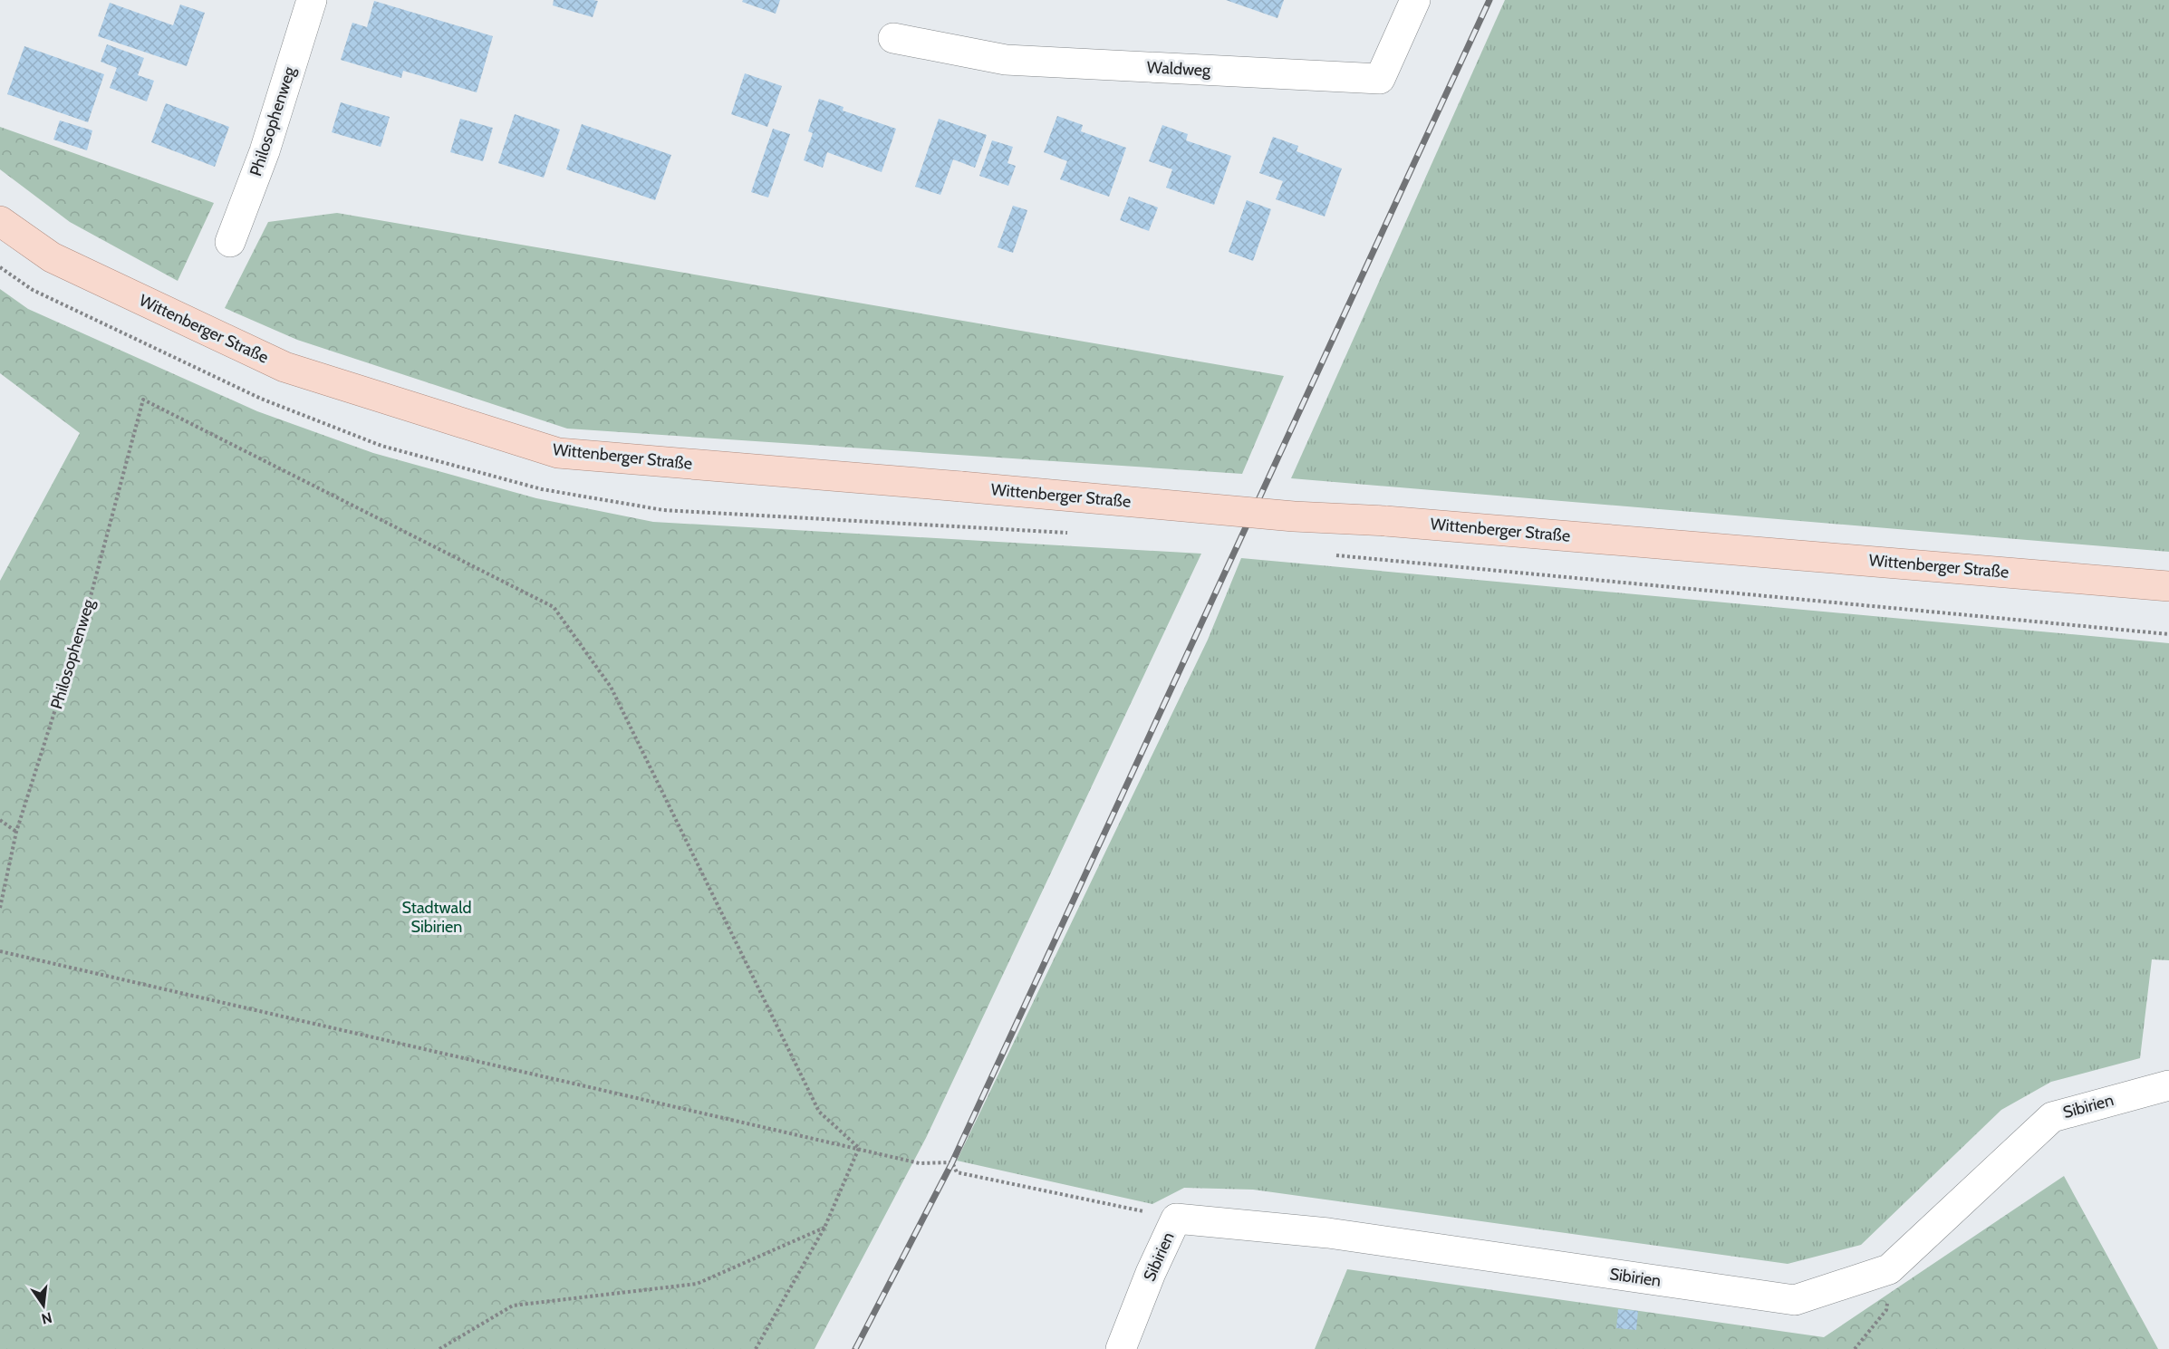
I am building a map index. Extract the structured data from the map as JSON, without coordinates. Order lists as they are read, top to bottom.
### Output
{
  "streets": {
    "main road": ["Wittenberger Straße"],
    "street": ["Waldweg", "Philosophenweg", "Sibirien"]
  },
  "parks": ["Stadtwald Sibirien"],
  "north": "bottom"
}
